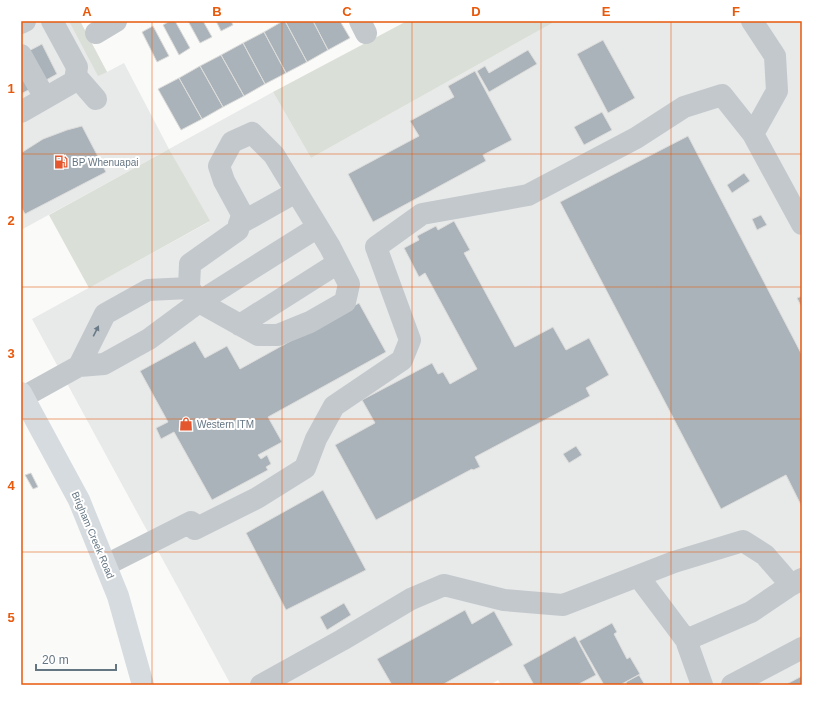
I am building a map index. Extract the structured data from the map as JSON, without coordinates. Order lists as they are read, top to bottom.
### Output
{
  "streets": {
    "main road": ["Brigham Creek Road"]
  },
  "places": {
    "fuel station": ["BP Whenuapai"],
    "shop": ["Western ITM"]
  },
  "scale_bar": "20 m",
  "grid": {
    "columns": [
      "A",
      "B",
      "C",
      "D",
      "E",
      "F"
    ],
    "rows": [
      "1",
      "2",
      "3",
      "4",
      "5"
    ]
  }
}
